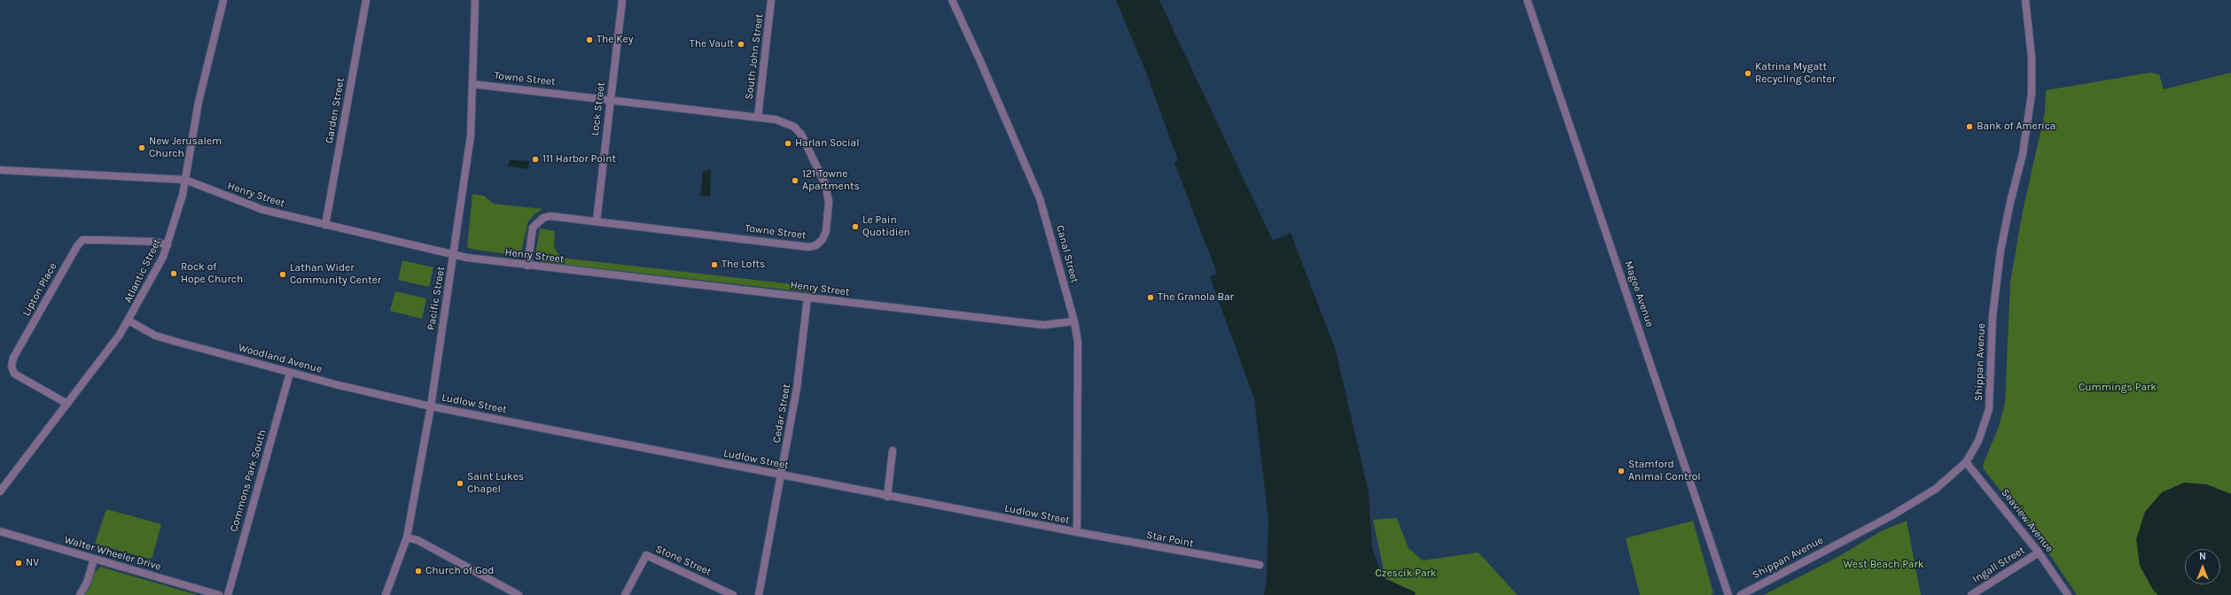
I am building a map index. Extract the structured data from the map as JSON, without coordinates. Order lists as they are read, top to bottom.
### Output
{
  "streets": {
    "street": [
      "South John Street",
      "Towne Street",
      "Lock Street",
      "Garden Street",
      "Henry Street",
      "Canal Street",
      "Atlantic Street",
      "Lipton Place",
      "Magee Avenue",
      "Pacific Street",
      "Woodland Avenue",
      "Shippan Avenue",
      "Ludlow Street",
      "Cedar Street",
      "Commons Park South",
      "Seaview Avenue",
      "Star Point",
      "Walter Wheeler Drive",
      "Stone Street",
      "Ingall Street"
    ]
  },
  "crossings": [
    ["South John Street", "Towne Street"],
    ["Towne Street", "Lock Street"],
    ["Towne Street", "Henry Street"],
    ["Towne Street", "Pacific Street"],
    ["Garden Street", "Henry Street"],
    ["Henry Street", "Canal Street"],
    ["Henry Street", "Atlantic Street"],
    ["Henry Street", "Pacific Street"],
    ["Henry Street", "Cedar Street"],
    ["Canal Street", "Ludlow Street"],
    ["Canal Street", "Star Point"],
    ["Atlantic Street", "Lipton Place"],
    ["Atlantic Street", "Woodland Avenue"],
    ["Pacific Street", "Woodland Avenue"],
    ["Pacific Street", "Ludlow Street"],
    ["Woodland Avenue", "Ludlow Street"],
    ["Woodland Avenue", "Commons Park South"],
    ["Shippan Avenue", "Seaview Avenue"],
    ["Ludlow Street", "Cedar Street"],
    ["Ludlow Street", "Star Point"],
    ["Seaview Avenue", "Ingall Street"]
  ],
  "parks": ["Cummings Park", "West Beach Park", "Czescik Park"],
  "places": [
    "The Key",
    "The Vault",
    "Katrina Mygatt Recycling Center",
    "Bank of America",
    "Harlan Social",
    "New Jerusalem Church",
    "111 Harbor Point",
    "121 Towne Apartments",
    "Le Pain Quotidien",
    "The Lofts",
    "Rock of Hope Church",
    "Lathan Wider Community Center",
    "The Granola Bar",
    "Stamford Animal Control",
    "Saint Lukes Chapel",
    "NV",
    "Church of God"
  ],
  "north": "top"
}
